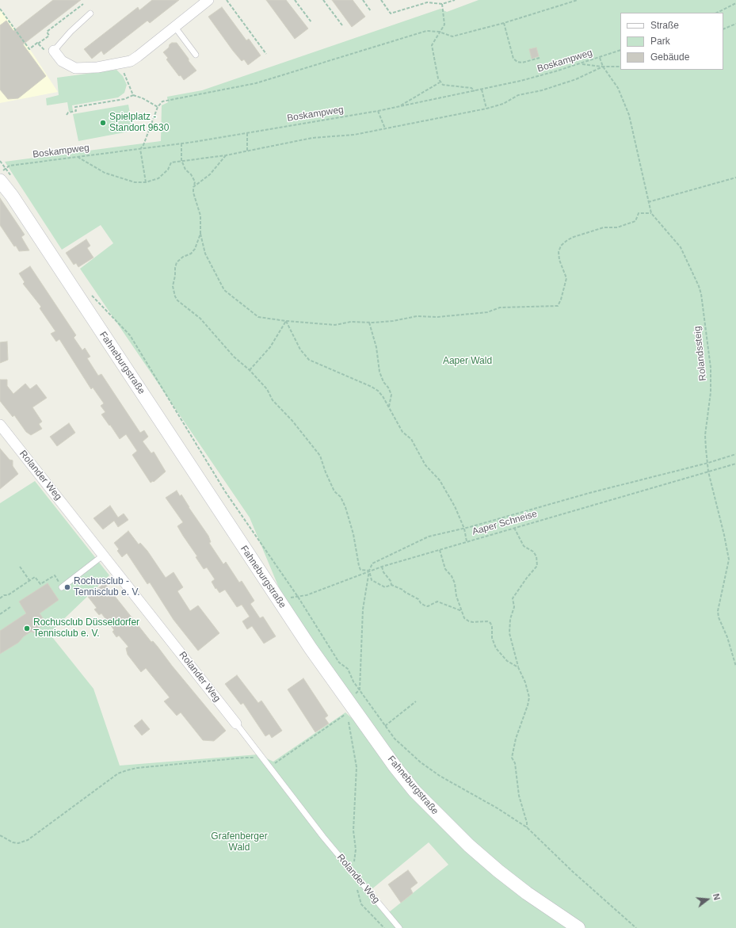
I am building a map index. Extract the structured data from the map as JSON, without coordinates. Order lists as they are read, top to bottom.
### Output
{
  "streets": {
    "street": ["Fahneburgstraße", "Rolander Weg"],
    "path": ["Boskampweg", "Rolandssteig", "Aaper Schneise"]
  },
  "crossings": [
    ["Boskampweg", "Rolandssteig"],
    ["Rolandssteig", "Aaper Schneise"],
    ["Fahneburgstraße", "Aaper Schneise"]
  ],
  "parks": ["Aaper Wald", "Grafenberger Wald"],
  "places": ["Spielplatz - Standort 9630", "Rochusclub - Tennisclub e. V.", "Rochusclub Düsseldorfer Tennisclub e. V."],
  "legend": ["Straße", "Park", "Gebäude"],
  "north": "right"
}
